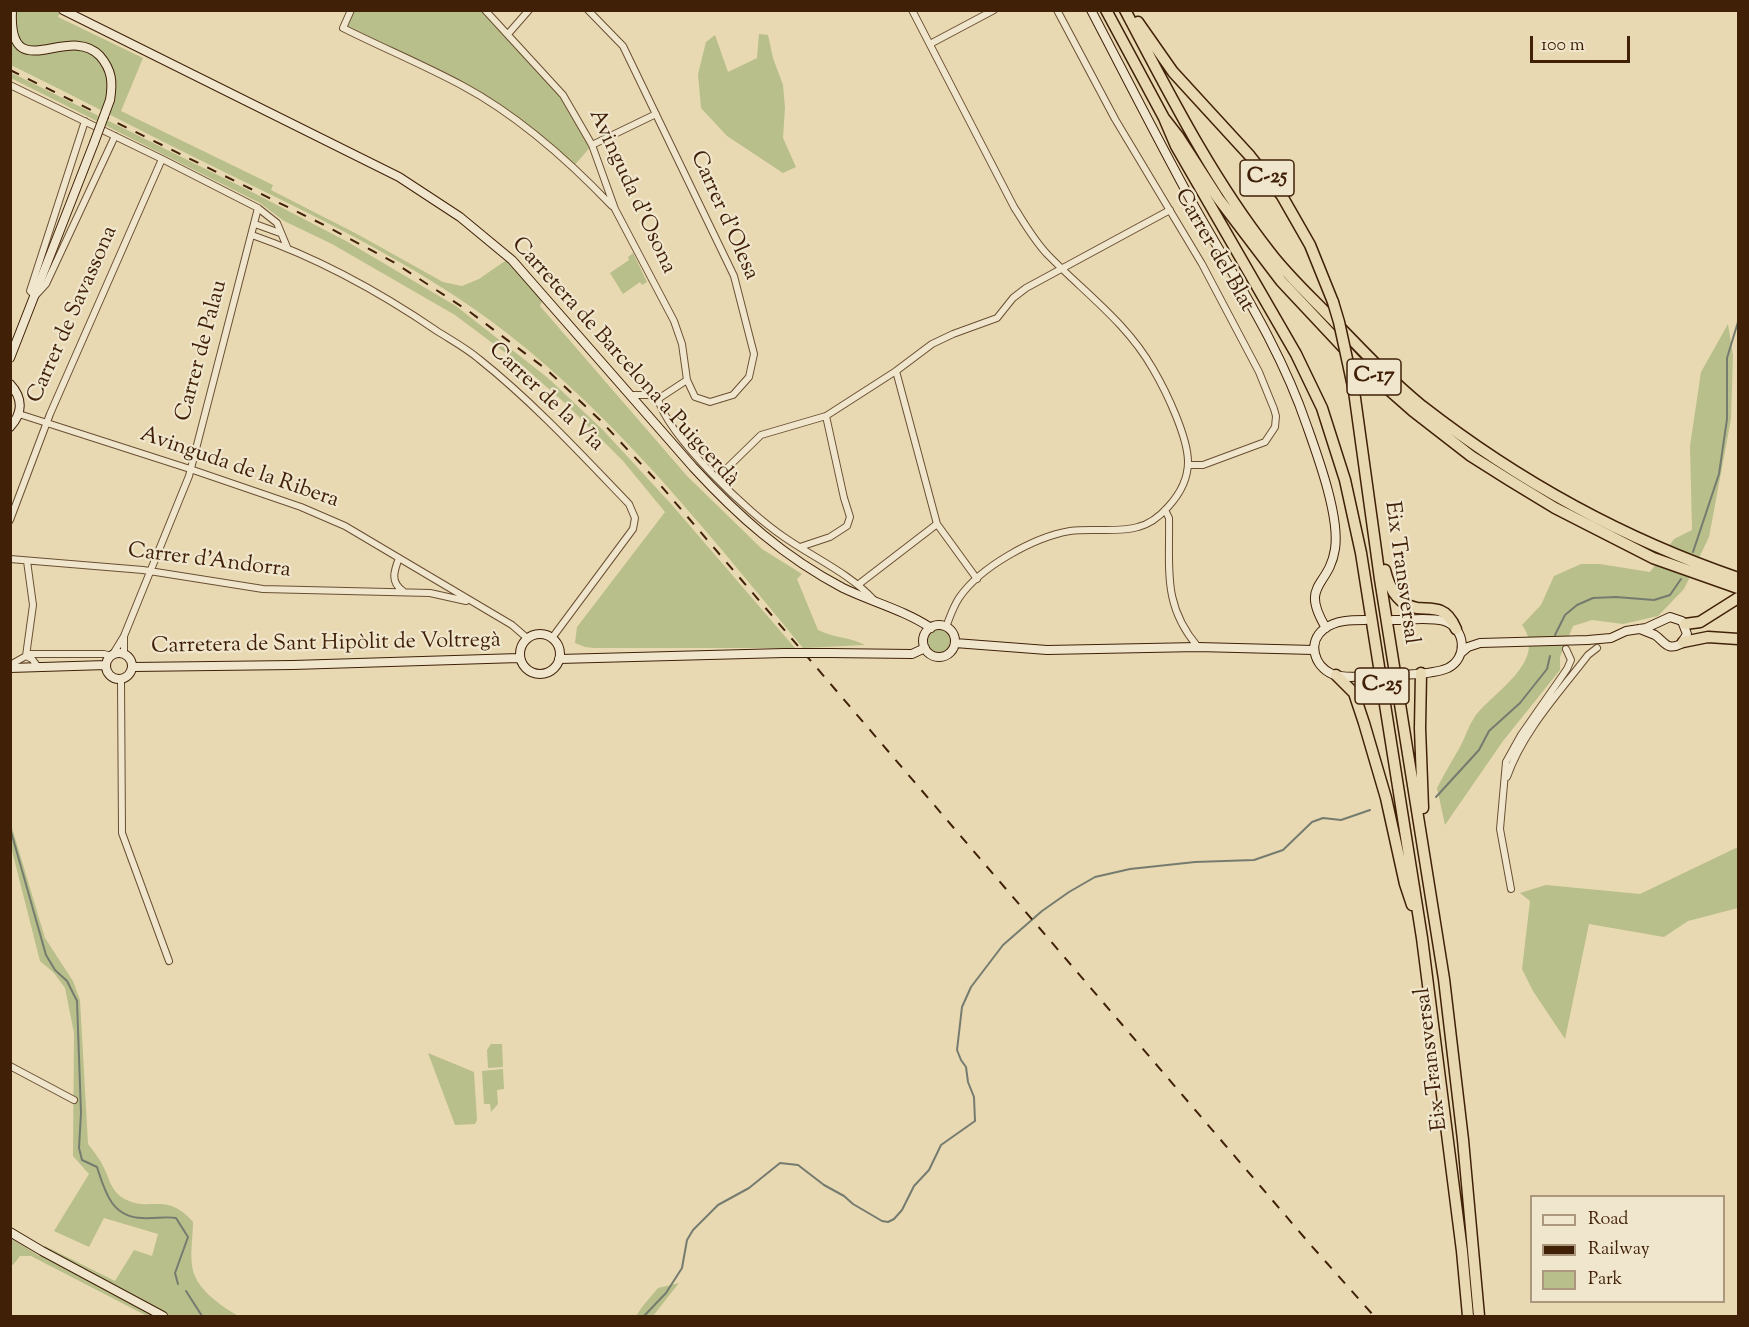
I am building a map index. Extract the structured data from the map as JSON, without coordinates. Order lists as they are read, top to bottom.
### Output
{
  "streets": {
    "highway": ["C-25", "C-17", "Eix Transversal"],
    "street": [
      "Avinguda d'Osona",
      "Carrer d'Olesa",
      "Carrer del Blat",
      "Carrer de Savassona",
      "Carrer de Palau",
      "Carretera de Barcelona a Puigcerdà",
      "Carrer de la Via",
      "Avinguda de la Ribera",
      "Carrer d'Andorra",
      "Carretera de Sant Hipòlit de Voltregà"
    ]
  },
  "crossings": [
    ["Avinguda d'Osona", "Carrer d'Olesa"],
    ["Carrer de Savassona", "Avinguda de la Ribera"],
    ["Carrer de Palau", "Carrer de la Via"],
    ["Carrer de Palau", "Avinguda de la Ribera"],
    ["Carrer de Palau", "Carrer d'Andorra"],
    ["Carrer de Palau", "Carretera de Sant Hipòlit de Voltregà"],
    ["C-17", "Eix Transversal"],
    ["Carrer de la Via", "Avinguda de la Ribera"],
    ["Carrer de la Via", "Carretera de Sant Hipòlit de Voltregà"],
    ["Avinguda de la Ribera", "Carrer d'Andorra"],
    ["Avinguda de la Ribera", "Carretera de Sant Hipòlit de Voltregà"]
  ],
  "legend": ["Road", "Railway", "Park"],
  "scale_bar": "100 m"
}
